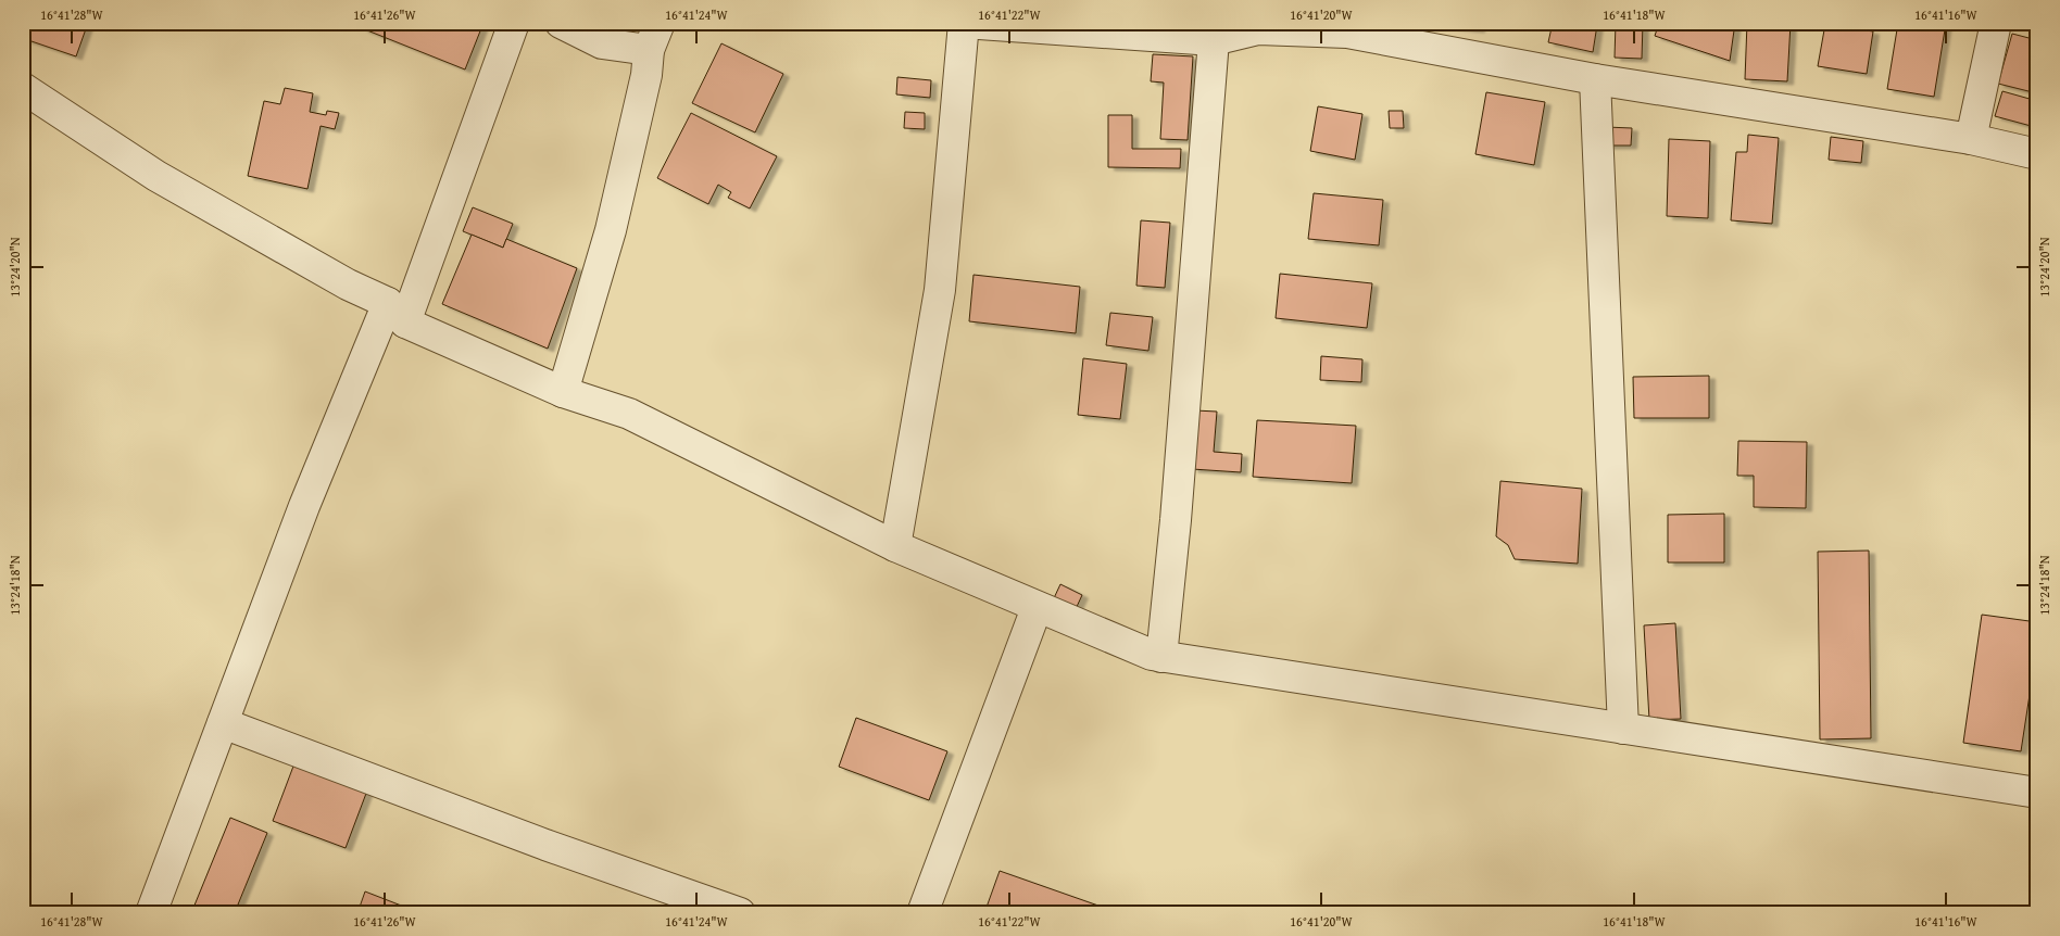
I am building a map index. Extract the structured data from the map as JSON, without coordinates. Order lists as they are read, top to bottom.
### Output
{
  "coordinates": [
    "16°41'28\"W",
    "16°41'26\"W",
    "16°41'24\"W",
    "16°41'22\"W",
    "16°41'20\"W",
    "16°41'18\"W",
    "16°41'16\"W",
    "13°24'20\"N",
    "13°24'18\"N"
  ]
}
